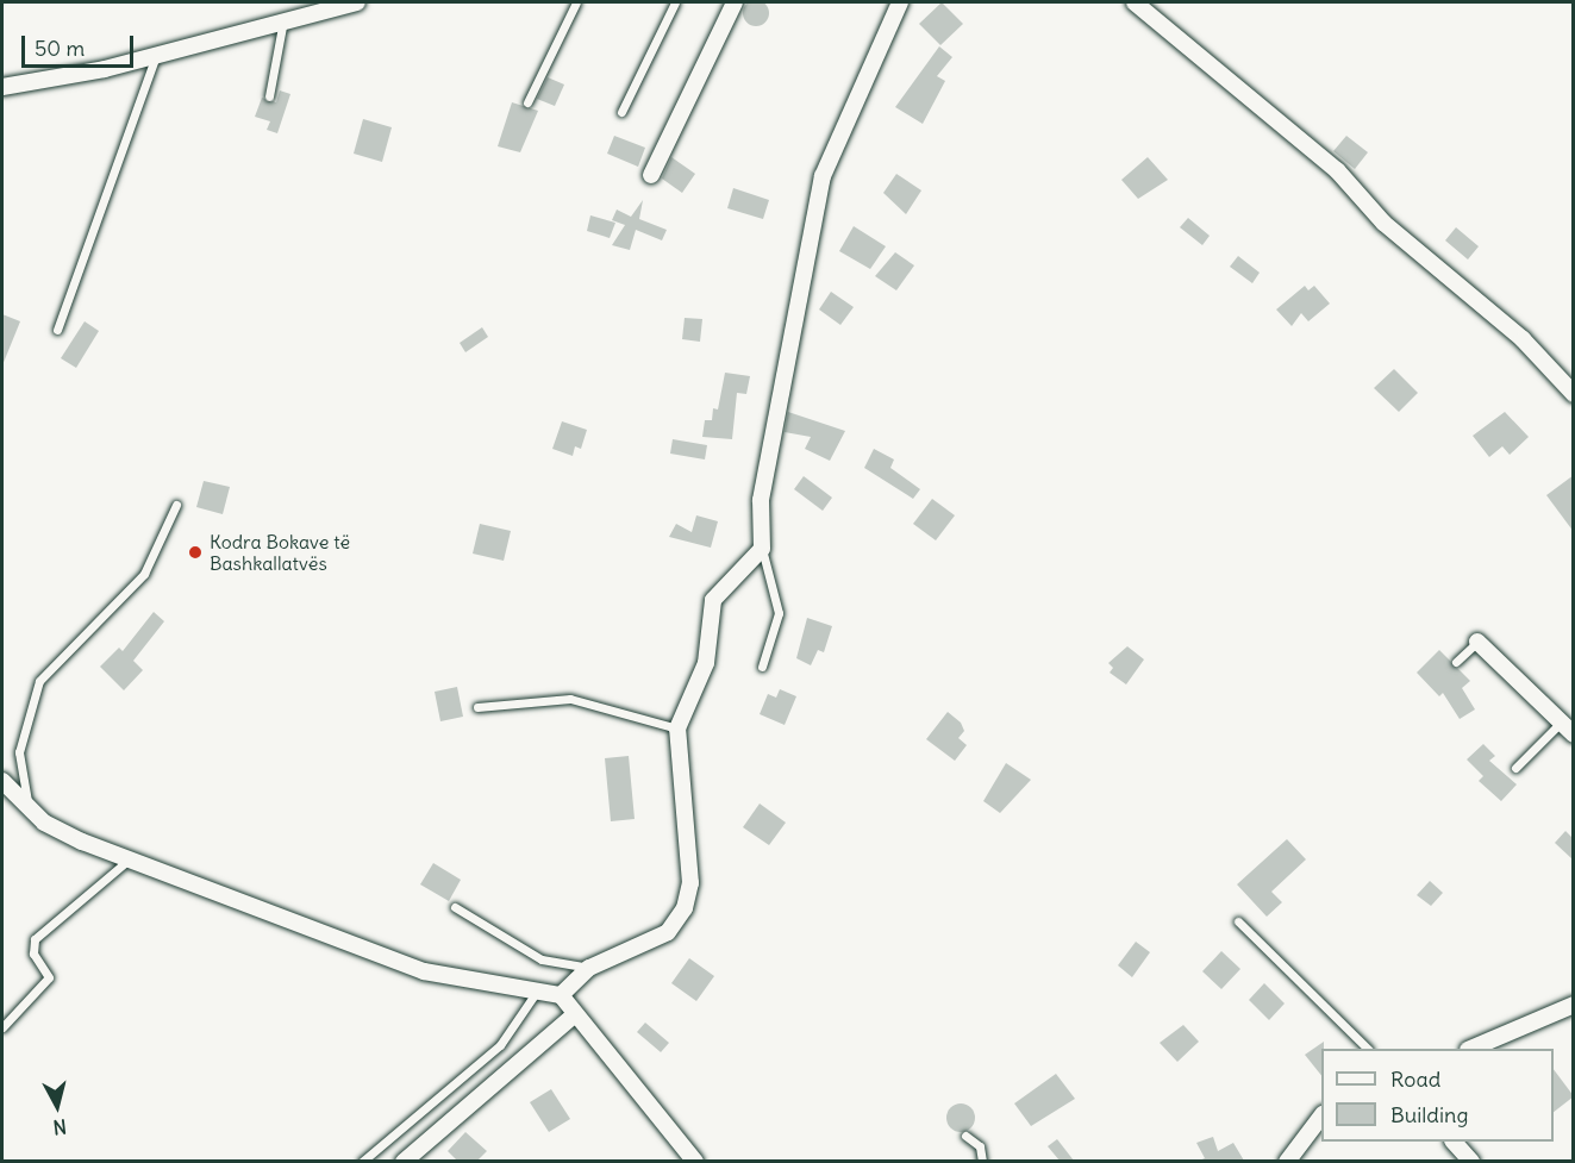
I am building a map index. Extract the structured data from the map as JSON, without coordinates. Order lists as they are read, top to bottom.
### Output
{
  "places": ["Kodra Bokave të Bashkallatvës"],
  "legend": ["Road", "Building"],
  "scale_bar": "50 m",
  "north": "bottom"
}
